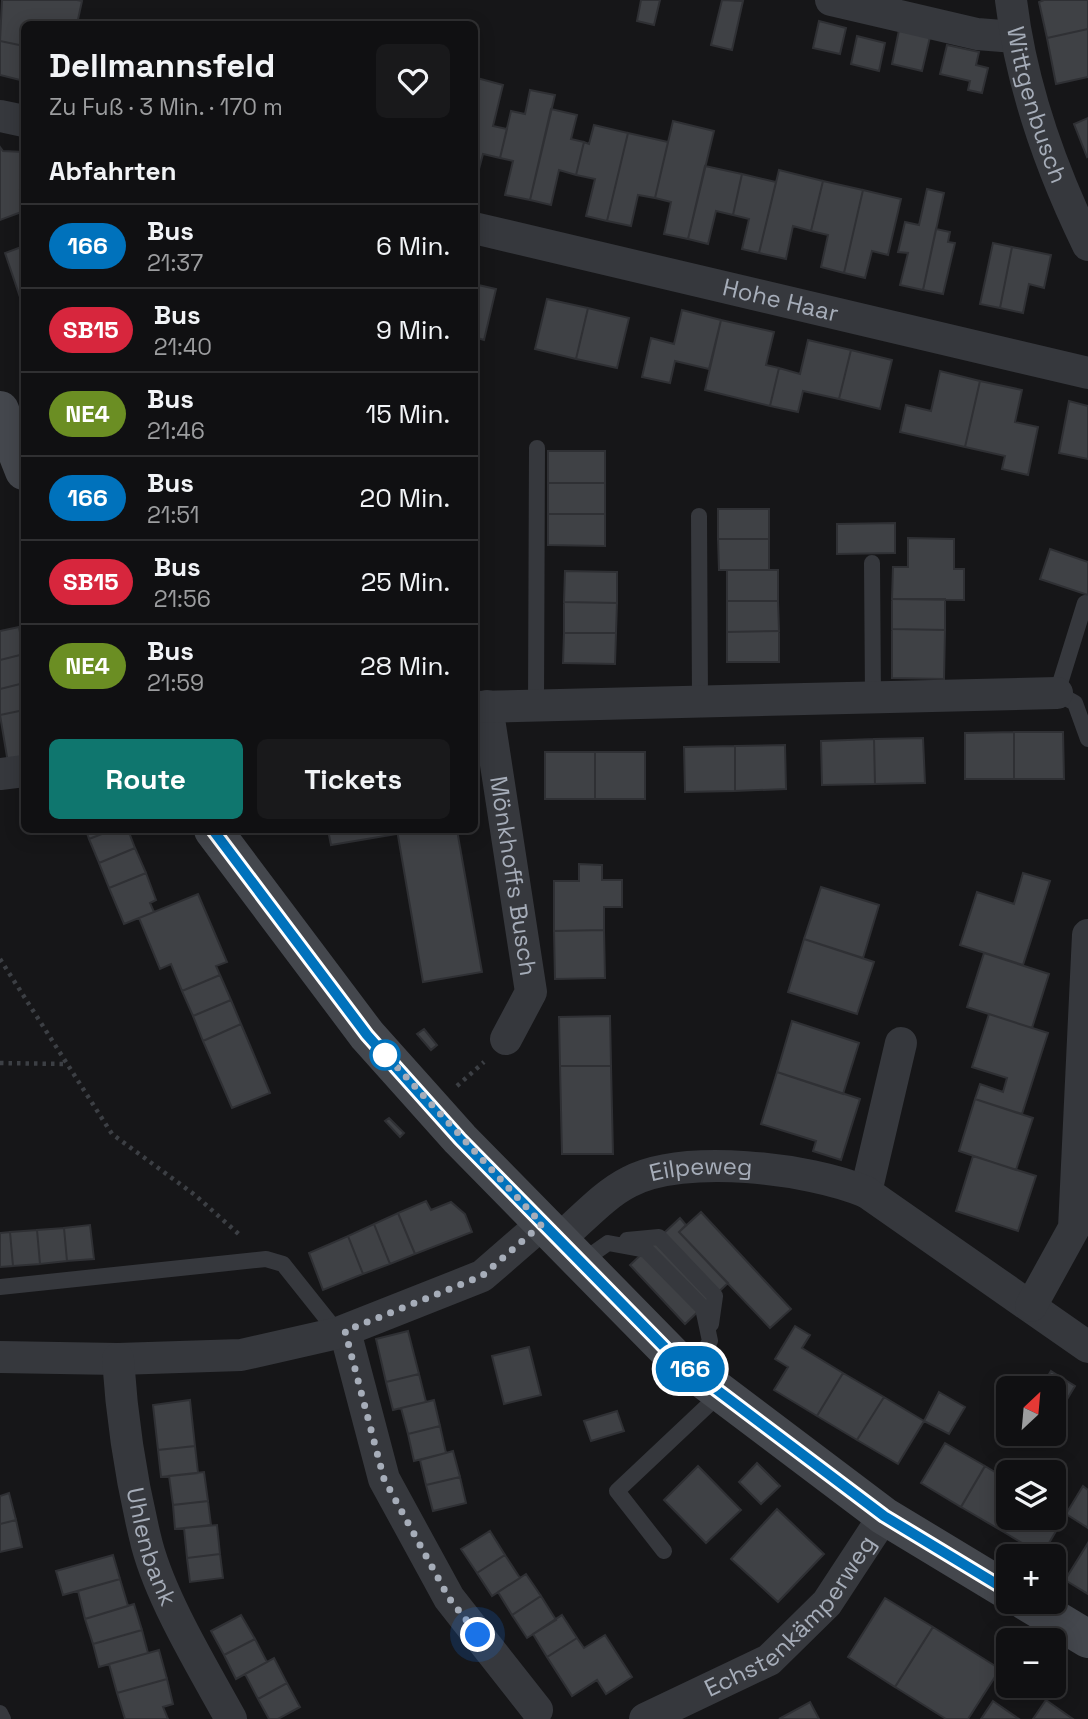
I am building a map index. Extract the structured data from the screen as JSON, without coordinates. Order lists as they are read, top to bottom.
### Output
{
  "streets": {
    "street": [
      "Wittgenbusch",
      "Hohe Haar",
      "Mönkhoffs Busch",
      "Eilpeweg",
      "Uhlenbank",
      "Echstenkämperweg"
    ]
  },
  "crossings": [
    ["Eilpeweg", "Uhlenbank"]
  ],
  "lines": ["bus line 166"],
  "north": "top right",
  "page": {
    "on_map": "166",
    "heading": [
      ["Dellmannsfeld", "Zu Fuß · 3 Min. · 170 m"],
      "Abfahrten"
    ],
    "list": [
      {
        "mark": "166",
        "name": "Bus",
        "note": "21:37",
        "value": "6 Min."
      },
      {
        "mark": "SB15",
        "name": "Bus",
        "note": "21:40",
        "value": "9 Min."
      },
      {
        "mark": "NE4",
        "name": "Bus",
        "note": "21:46",
        "value": "15 Min."
      },
      {
        "mark": "166",
        "name": "Bus",
        "note": "21:51",
        "value": "20 Min."
      },
      {
        "mark": "SB15",
        "name": "Bus",
        "note": "21:56",
        "value": "25 Min."
      },
      {
        "mark": "NE4",
        "name": "Bus",
        "note": "21:59",
        "value": "28 Min."
      }
    ],
    "buttons": ["Route", "Tickets"],
    "map_buttons": ["+", "−"]
  }
}
